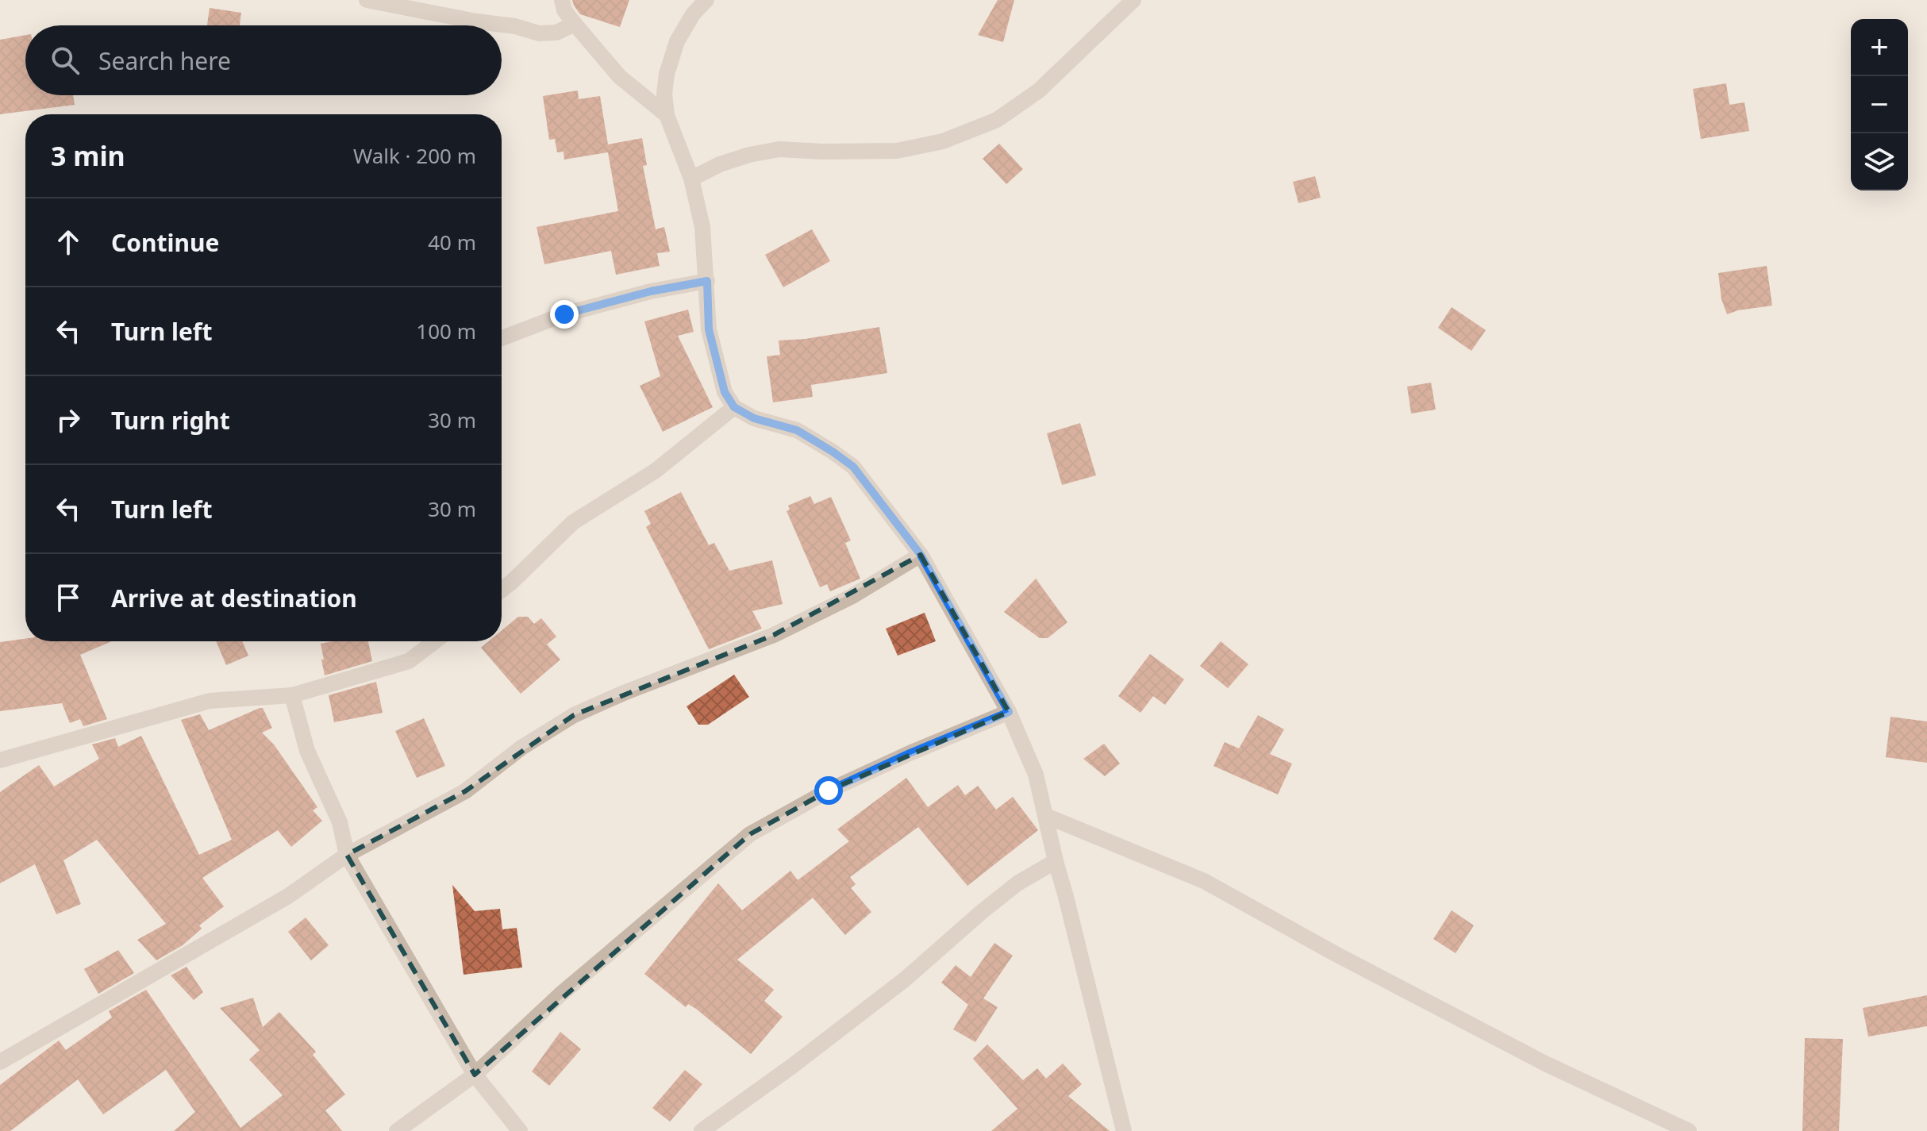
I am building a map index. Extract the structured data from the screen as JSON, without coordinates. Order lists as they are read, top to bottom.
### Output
{
  "page": {
    "map_buttons": ["+", "−"],
    "search": "Search here",
    "heading": ["3 min", "Walk · 200 m"],
    "list": [
      ["Continue", "40 m"],
      ["Turn left", "100 m"],
      ["Turn right", "30 m"],
      ["Turn left", "30 m"],
      "Arrive at destination"
    ]
  }
}
